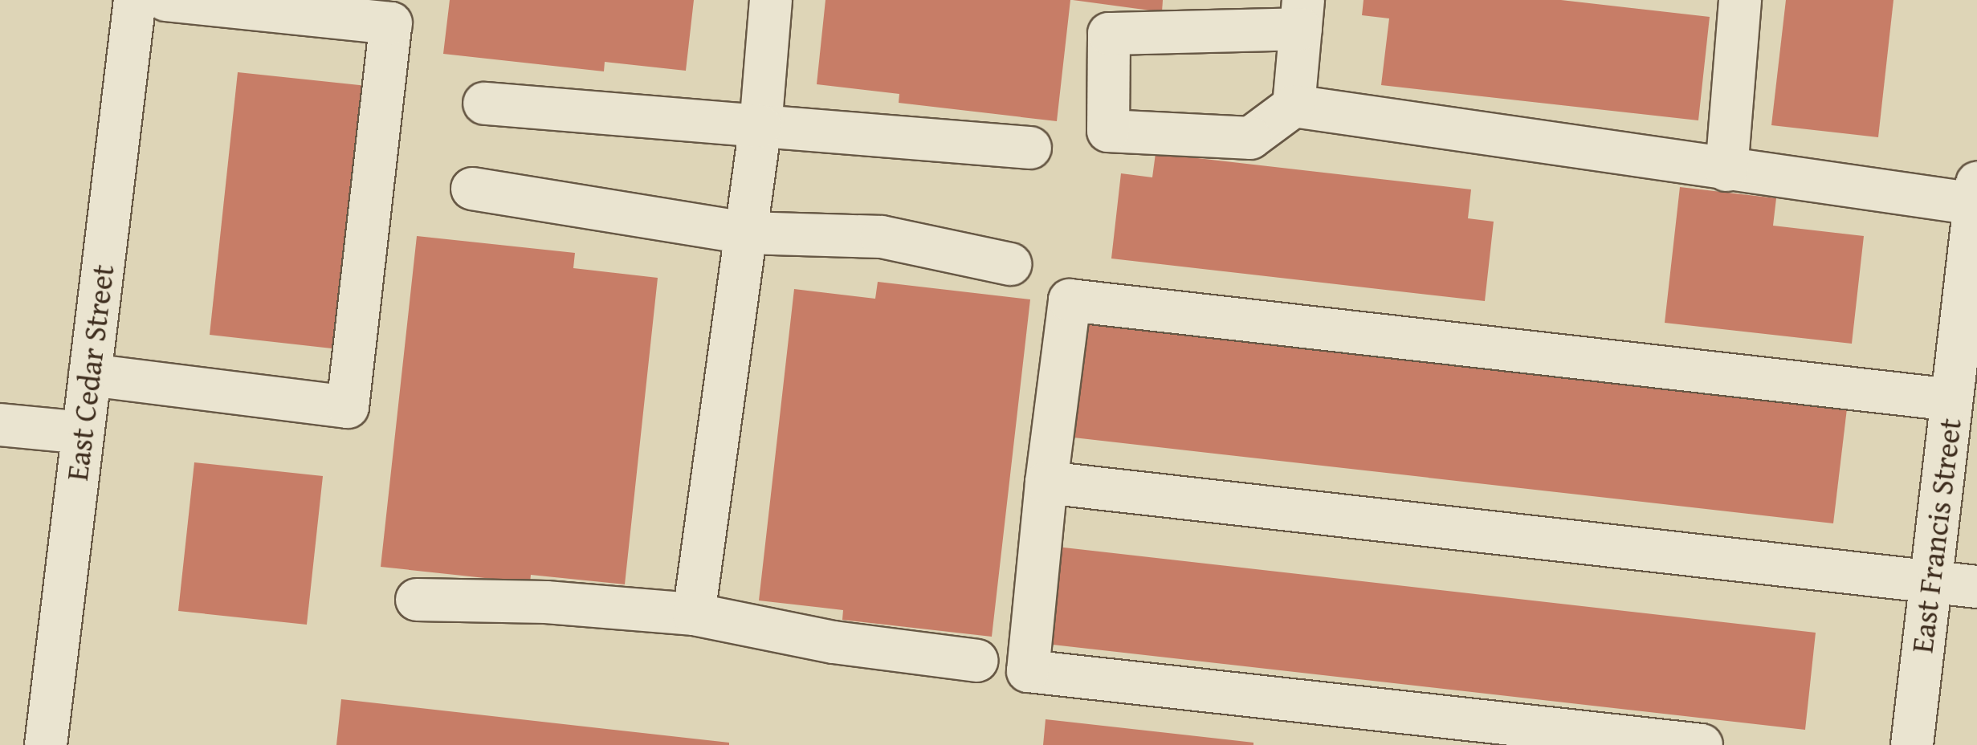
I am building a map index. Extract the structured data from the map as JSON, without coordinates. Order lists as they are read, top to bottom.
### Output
{
  "streets": {
    "street": ["East Cedar Street", "East Francis Street"]
  }
}
